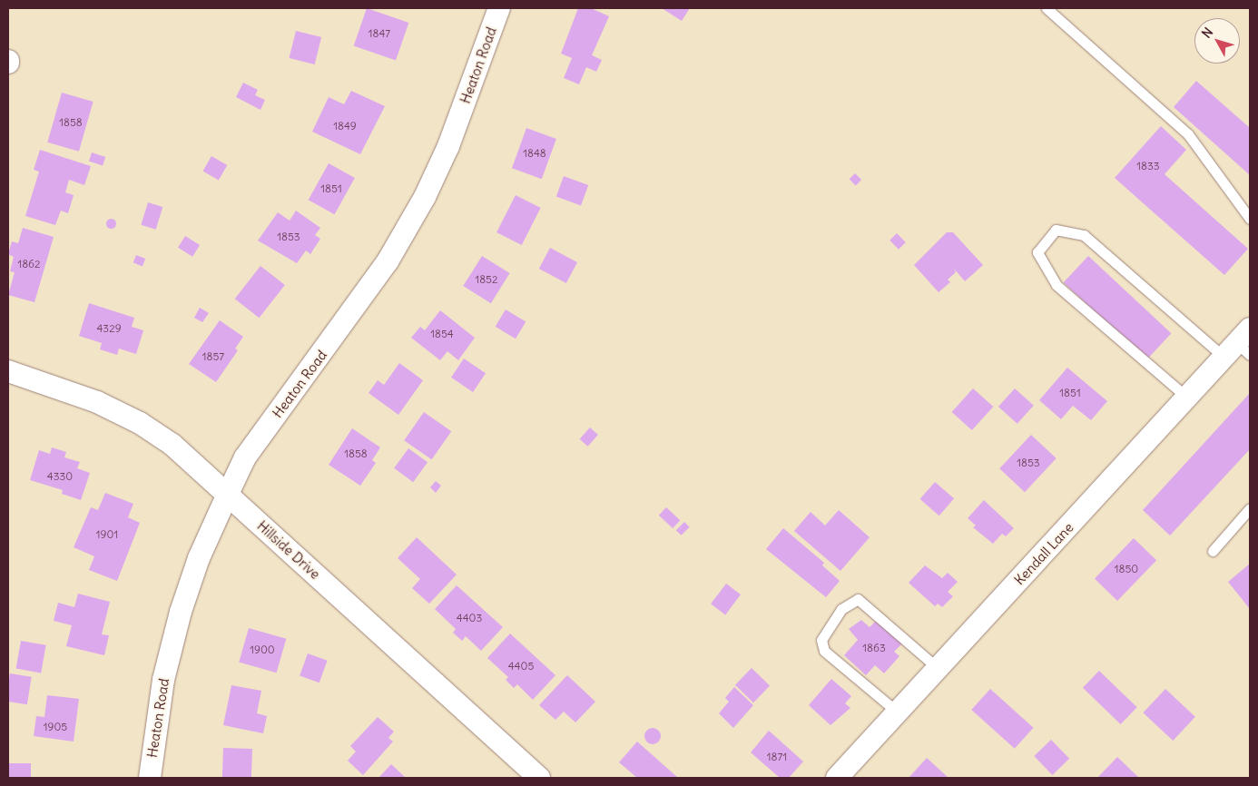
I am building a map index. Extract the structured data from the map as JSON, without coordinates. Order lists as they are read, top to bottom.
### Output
{
  "streets": {
    "street": ["Heaton Road", "Hillside Drive", "Kendall Lane"]
  },
  "crossings": [
    ["Heaton Road", "Hillside Drive"]
  ],
  "house_numbers": [
    "1847",
    "1858",
    "1849",
    "1848",
    "1833",
    "1851",
    "1853",
    "1862",
    "1852",
    "4329",
    "1854",
    "1857",
    "1851",
    "1858",
    "1853",
    "4330",
    "1901",
    "1850",
    "4403",
    "1863",
    "1900",
    "4405",
    "1905",
    "1871"
  ],
  "north": "top left"
}
